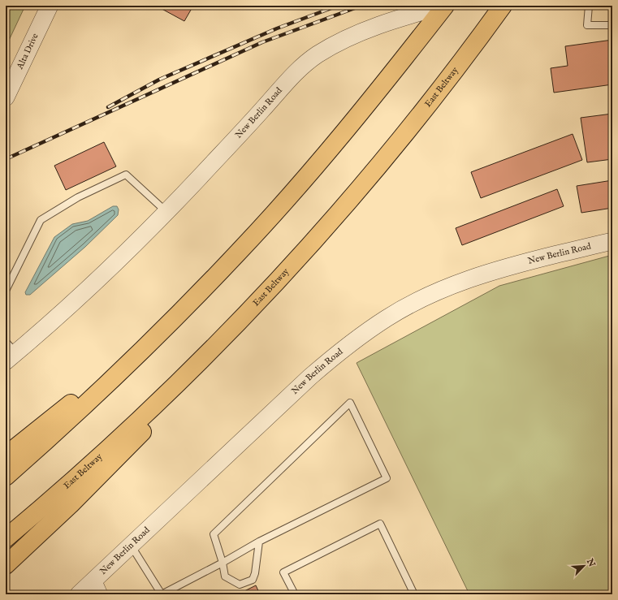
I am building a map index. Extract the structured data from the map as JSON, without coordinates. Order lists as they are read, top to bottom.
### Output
{
  "streets": {
    "highway": ["East Beltway"],
    "street": ["Alta Drive", "New Berlin Road"]
  },
  "north": "top right"
}
